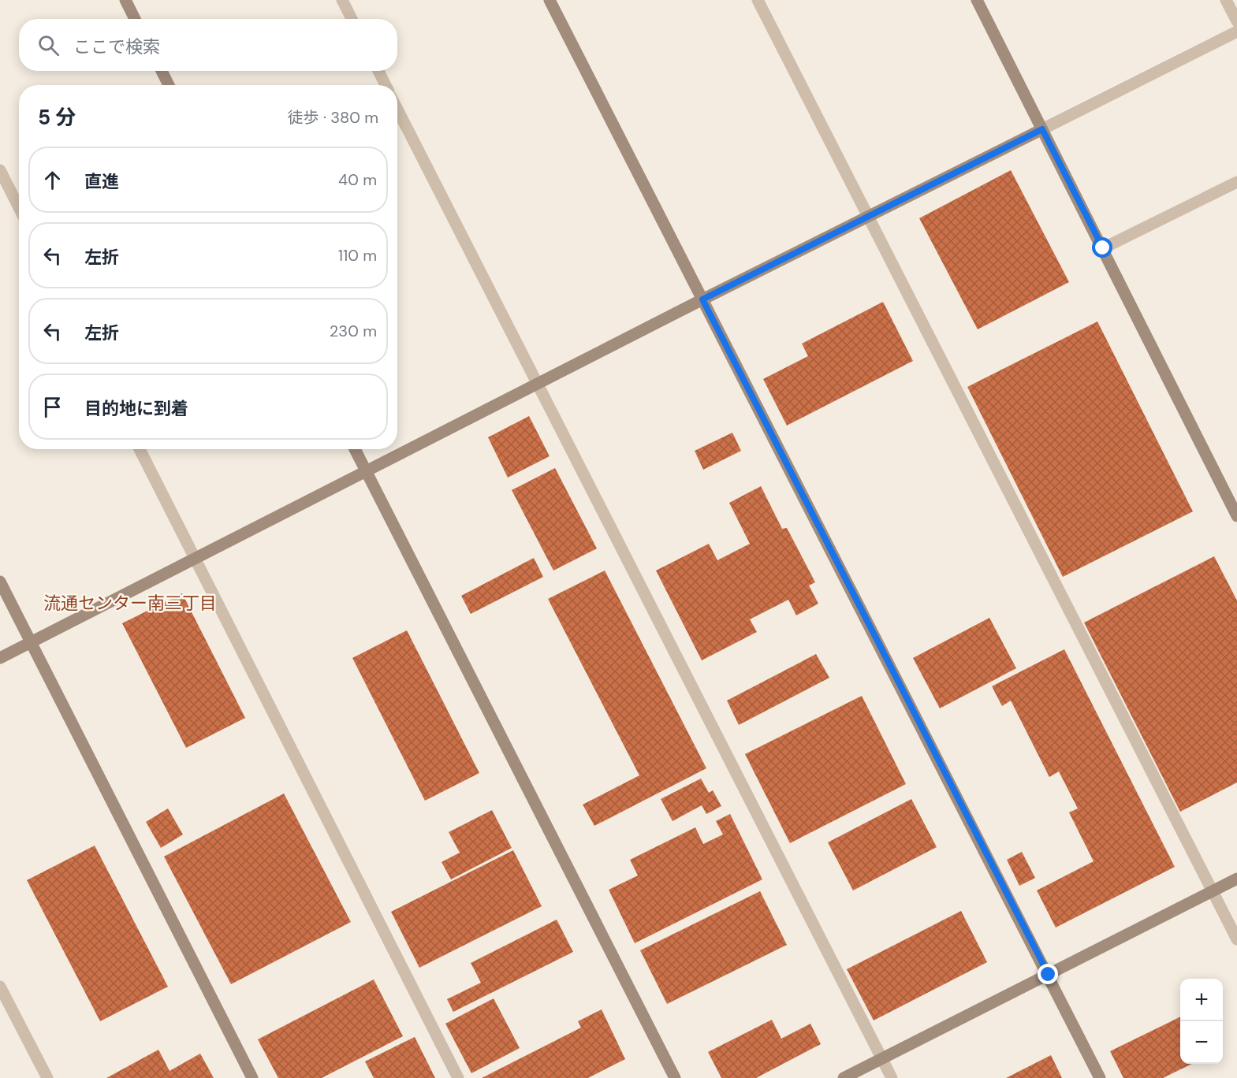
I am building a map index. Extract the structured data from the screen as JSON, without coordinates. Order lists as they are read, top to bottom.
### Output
{
  "districts": ["流通センター南三丁目"],
  "page": {
    "search": "ここで検索",
    "heading": ["5 分", "徒歩 · 380 m"],
    "list": [
      ["直進", "40 m"],
      ["左折", "110 m"],
      ["左折", "230 m"],
      "目的地に到着"
    ],
    "map_buttons": ["+", "−"]
  }
}
